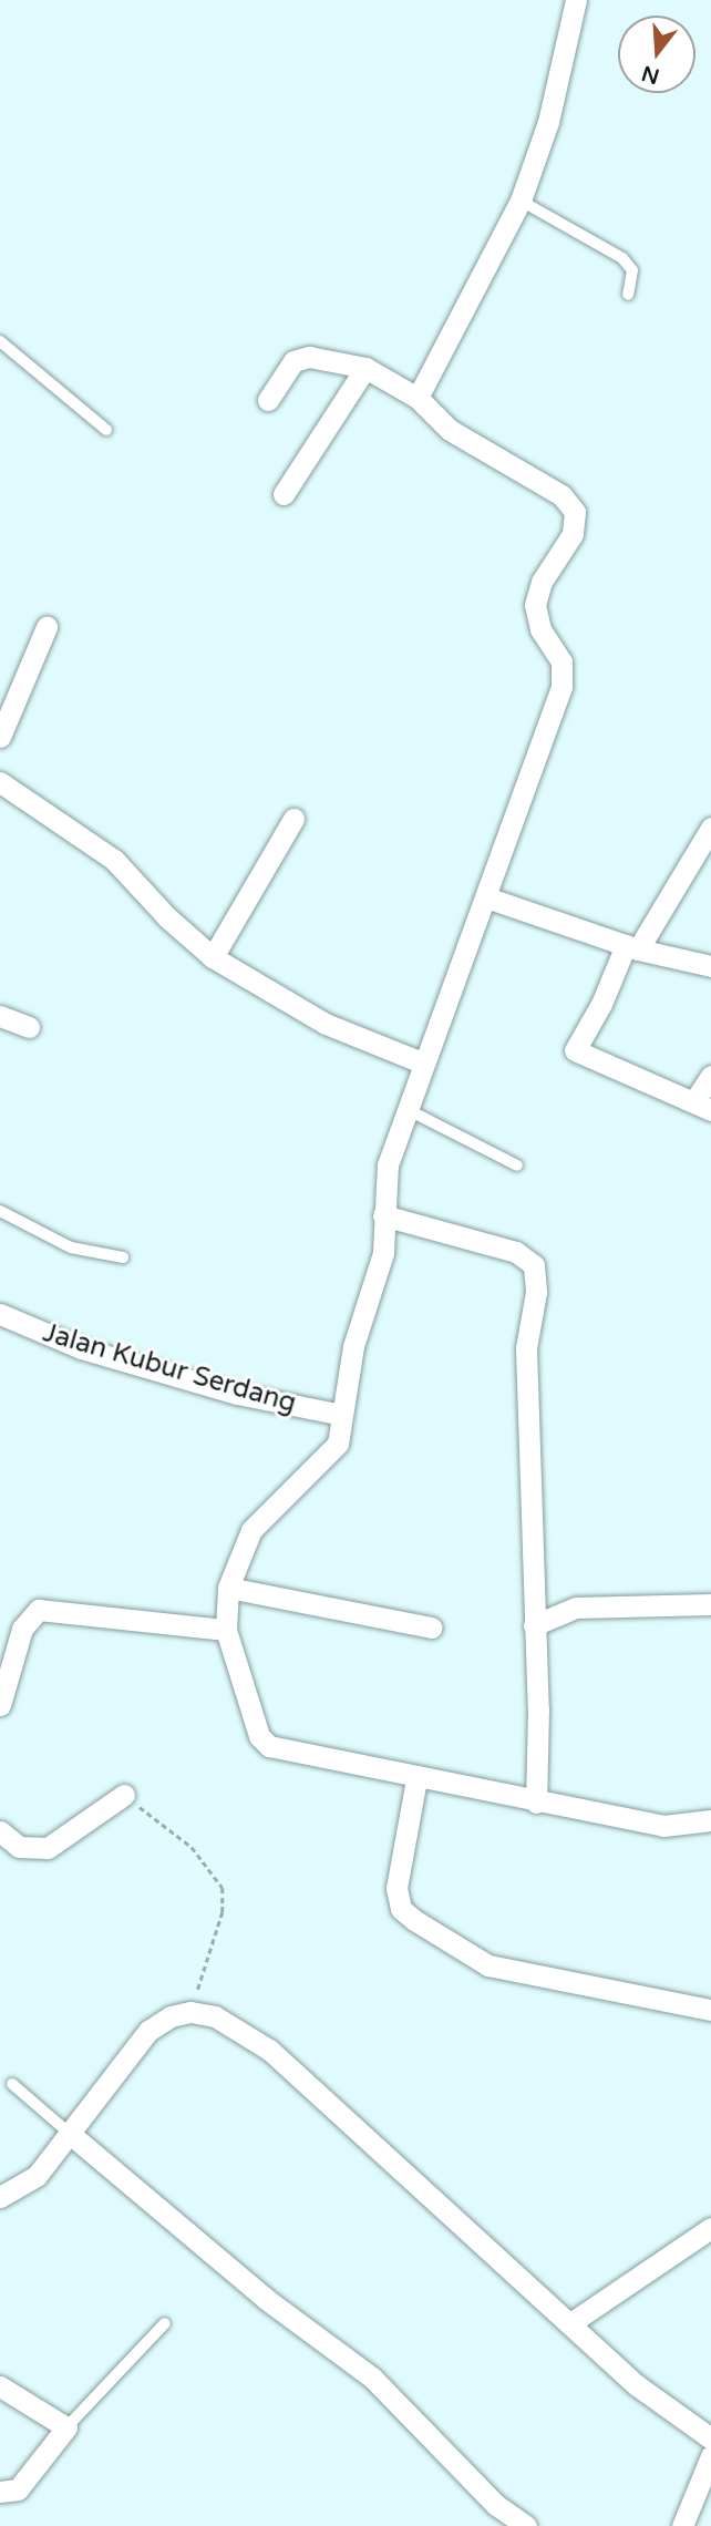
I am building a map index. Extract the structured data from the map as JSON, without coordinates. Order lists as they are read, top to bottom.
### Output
{
  "streets": {
    "street": ["Jalan Kubur Serdang"]
  },
  "north": "bottom"
}
